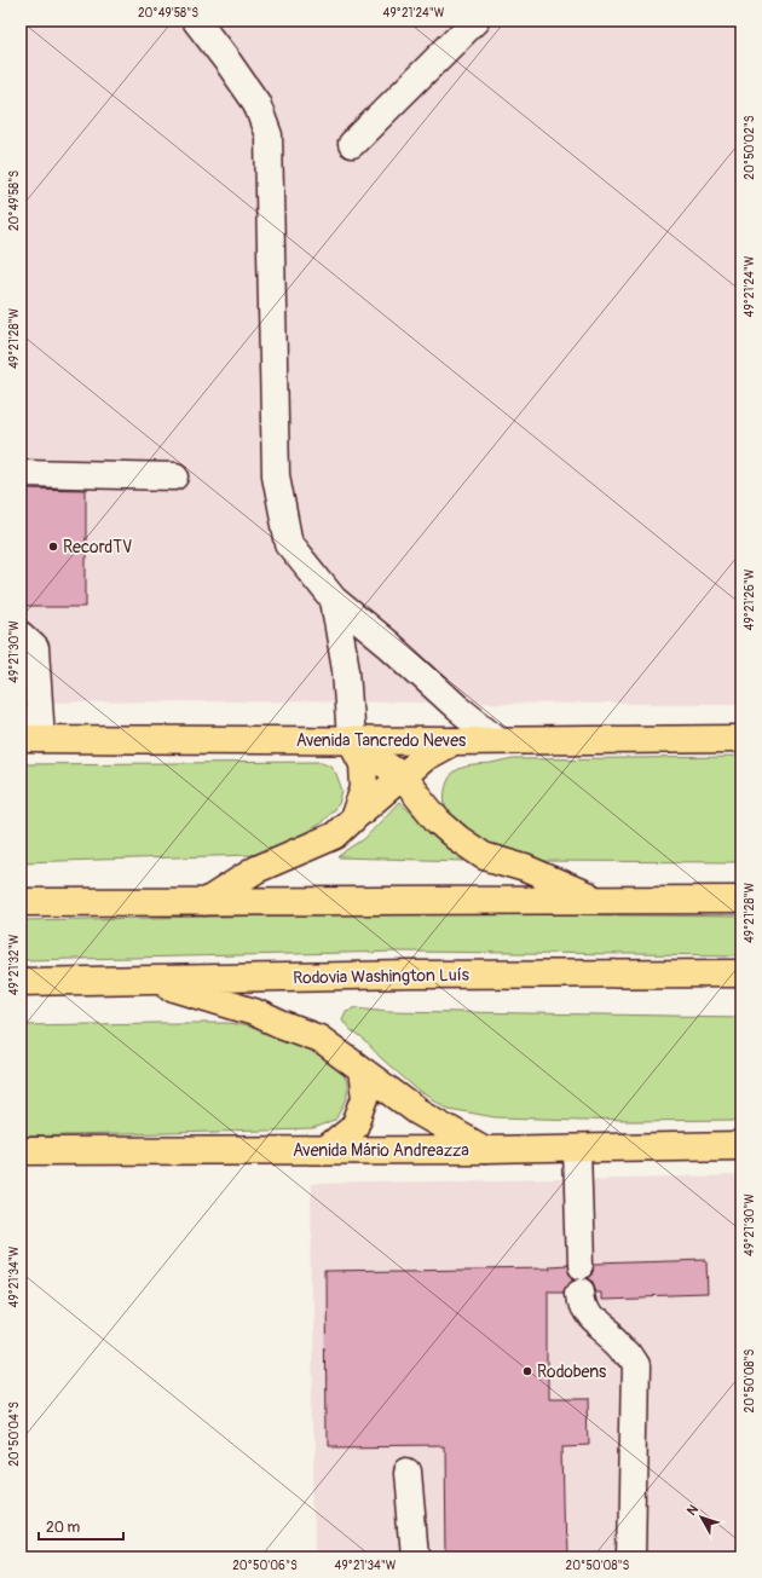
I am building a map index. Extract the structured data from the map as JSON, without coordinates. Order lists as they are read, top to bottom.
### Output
{
  "streets": {
    "main road": ["Avenida Tancredo Neves", "Rodovia Washington Luís", "Avenida Mário Andreazza"]
  },
  "places": ["RecordTV", "Rodobens"],
  "scale_bar": "20 m",
  "north": "top left",
  "coordinates": [
    "20°49'58\"S",
    "49°21'24\"W",
    "20°50'02\"S",
    "49°21'28\"W",
    "49°21'26\"W",
    "49°21'30\"W",
    "49°21'32\"W",
    "49°21'34\"W",
    "20°50'08\"S",
    "20°50'04\"S",
    "20°50'06\"S"
  ]
}
